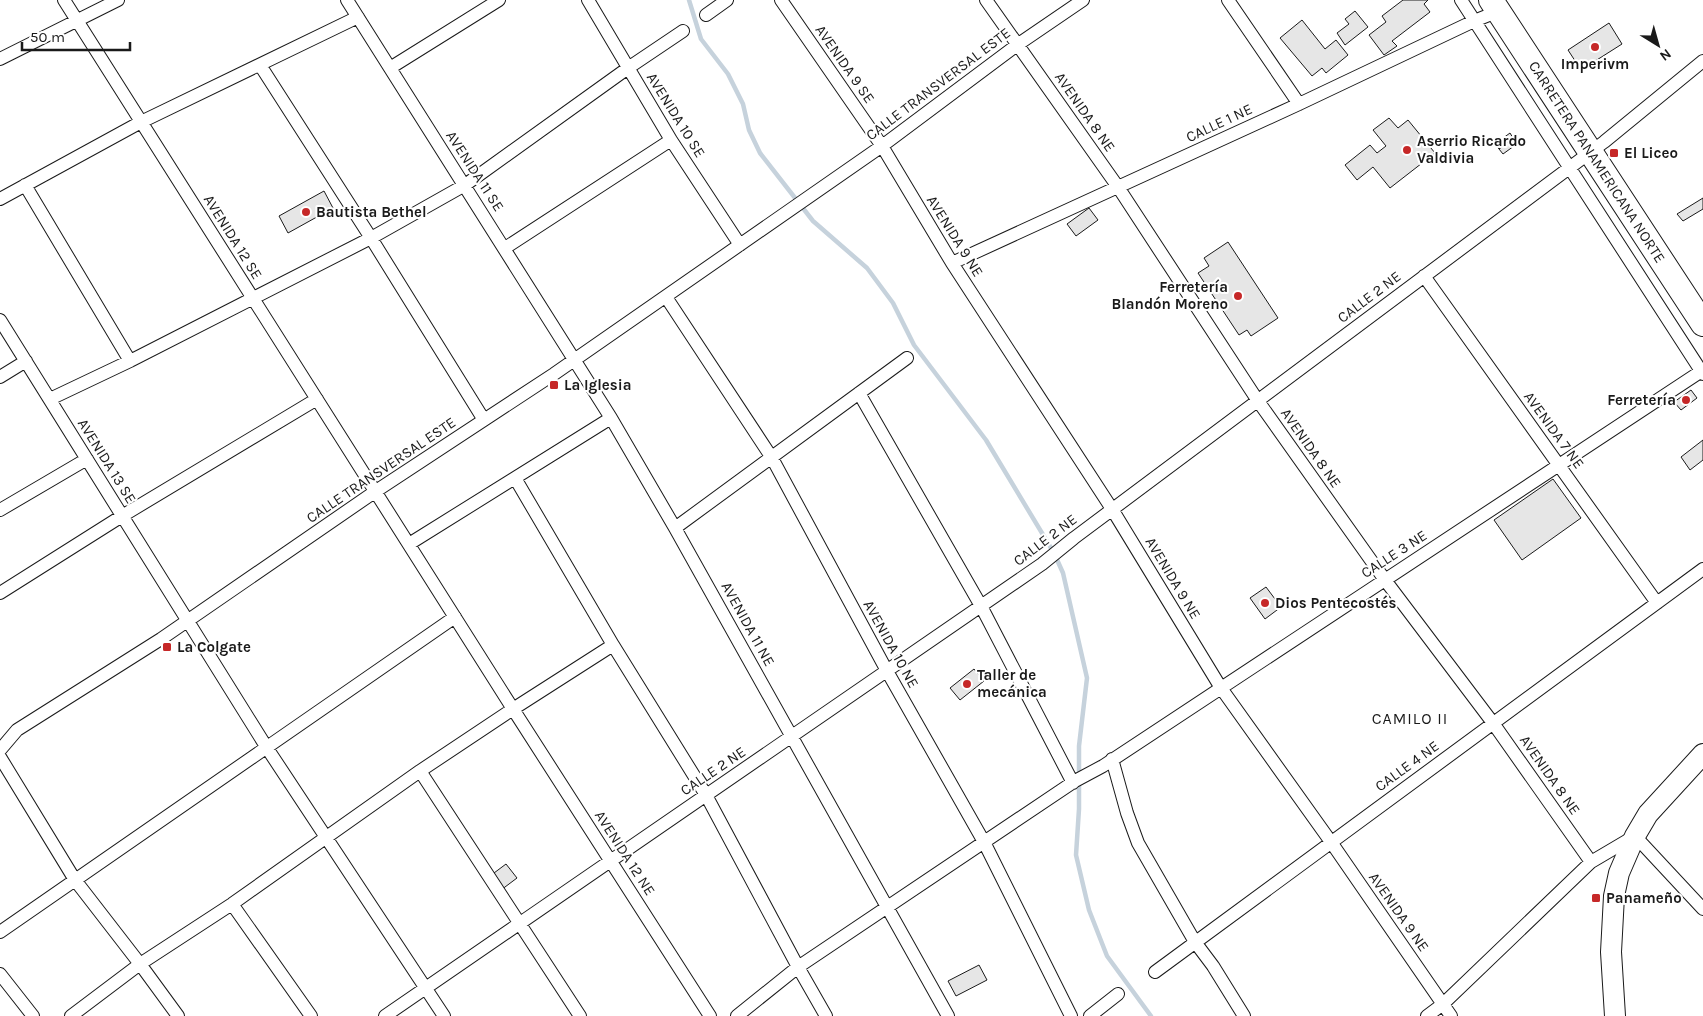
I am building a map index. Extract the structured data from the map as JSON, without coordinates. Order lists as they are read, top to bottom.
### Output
{
  "streets": {
    "highway": ["CARRETERA PANAMERICANA NORTE"],
    "street": [
      "AVENIDA 9 SE",
      "CALLE TRANSVERSAL ESTE",
      "AVENIDA 8 NE",
      "AVENIDA 10 SE",
      "CALLE 1 NE",
      "AVENIDA 11 SE",
      "AVENIDA 9 NE",
      "AVENIDA 12 SE",
      "CALLE 2 NE",
      "AVENIDA 7 NE",
      "AVENIDA 13 SE",
      "CALLE 3 NE",
      "AVENIDA 11 NE",
      "AVENIDA 10 NE",
      "CALLE 4 NE",
      "AVENIDA 12 NE"
    ]
  },
  "crossings": [
    ["AVENIDA 9 SE", "CALLE TRANSVERSAL ESTE"],
    ["AVENIDA 9 SE", "AVENIDA 9 NE"],
    ["CALLE TRANSVERSAL ESTE", "AVENIDA 8 NE"],
    ["CALLE TRANSVERSAL ESTE", "AVENIDA 10 SE"],
    ["CALLE TRANSVERSAL ESTE", "AVENIDA 11 SE"],
    ["CALLE TRANSVERSAL ESTE", "AVENIDA 9 NE"],
    ["CALLE TRANSVERSAL ESTE", "AVENIDA 12 SE"],
    ["CALLE TRANSVERSAL ESTE", "AVENIDA 13 SE"],
    ["CALLE TRANSVERSAL ESTE", "AVENIDA 11 NE"],
    ["CALLE TRANSVERSAL ESTE", "AVENIDA 10 NE"],
    ["CALLE TRANSVERSAL ESTE", "AVENIDA 12 NE"],
    ["AVENIDA 8 NE", "CALLE 1 NE"],
    ["AVENIDA 8 NE", "CALLE 2 NE"],
    ["AVENIDA 8 NE", "CALLE 3 NE"],
    ["AVENIDA 8 NE", "CALLE 4 NE"],
    ["CALLE 1 NE", "CARRETERA PANAMERICANA NORTE"],
    ["CALLE 1 NE", "AVENIDA 9 NE"],
    ["CARRETERA PANAMERICANA NORTE", "CALLE 2 NE"],
    ["AVENIDA 11 SE", "AVENIDA 11 NE"],
    ["AVENIDA 9 NE", "CALLE 2 NE"],
    ["AVENIDA 9 NE", "CALLE 3 NE"],
    ["AVENIDA 9 NE", "CALLE 4 NE"],
    ["AVENIDA 12 SE", "AVENIDA 12 NE"],
    ["CALLE 2 NE", "AVENIDA 7 NE"],
    ["CALLE 2 NE", "AVENIDA 13 SE"],
    ["CALLE 2 NE", "AVENIDA 11 NE"],
    ["CALLE 2 NE", "AVENIDA 10 NE"],
    ["CALLE 2 NE", "AVENIDA 12 NE"],
    ["AVENIDA 7 NE", "CALLE 3 NE"],
    ["AVENIDA 7 NE", "CALLE 4 NE"],
    ["CALLE 3 NE", "AVENIDA 11 NE"],
    ["CALLE 3 NE", "AVENIDA 10 NE"]
  ],
  "districts": ["CAMILO II"],
  "places": {
    "other": [
      "Imperivm",
      "Aserrio Ricardo Valdivia",
      "Bautista Bethel",
      "Ferretería Blandón Moreno",
      "Ferretería",
      "Dios Pentecostés",
      "Taller de mecánica"
    ],
    "transit": [
      "El Liceo",
      "La Iglesia",
      "La Colgate",
      "Panameño"
    ]
  },
  "scale_bar": "50 m",
  "north": "bottom right"
}
